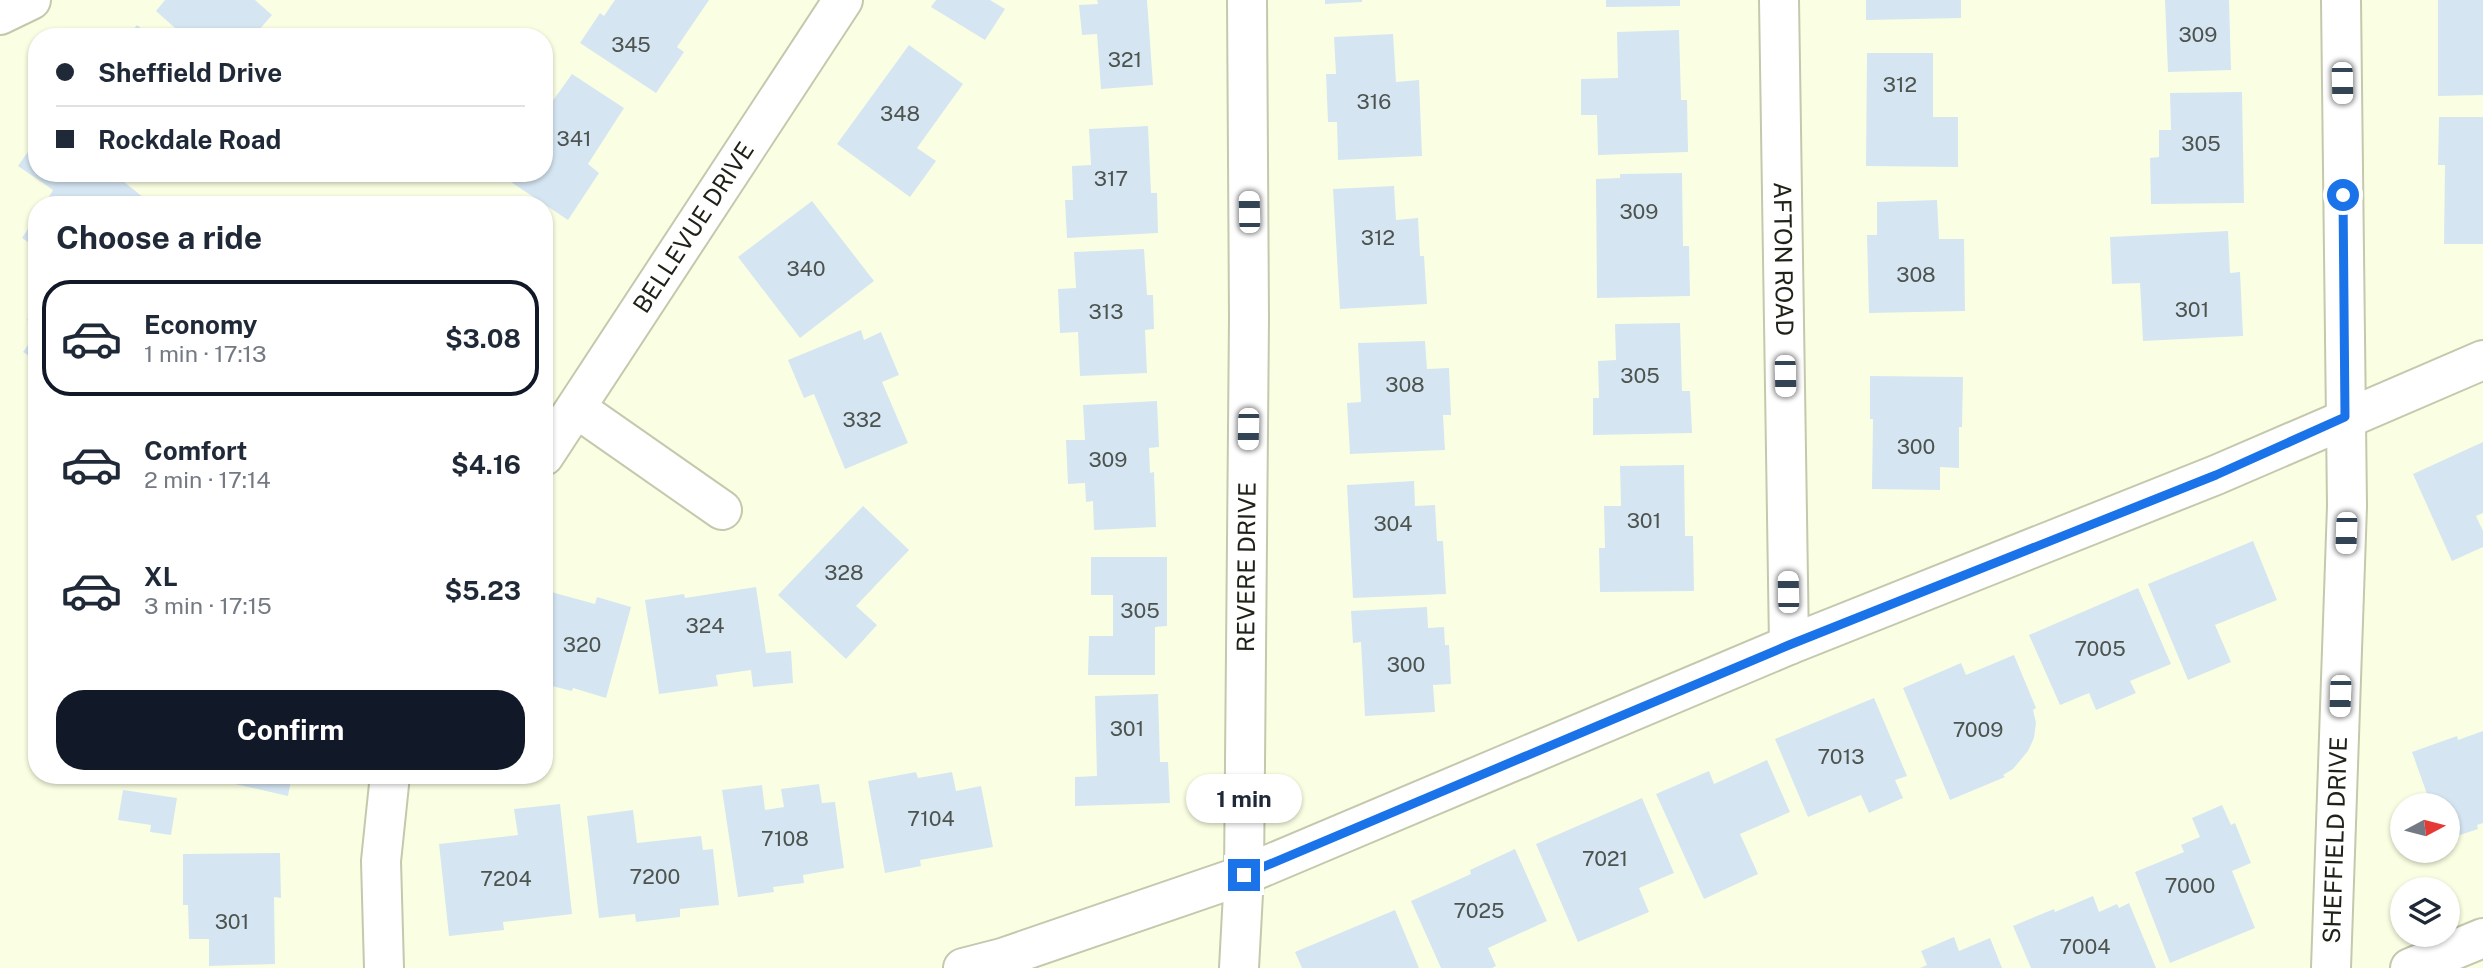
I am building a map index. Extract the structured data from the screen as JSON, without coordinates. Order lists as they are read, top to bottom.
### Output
{
  "streets": {
    "street": [
      "BELLEVUE DRIVE",
      "AFTON ROAD",
      "REVERE DRIVE",
      "SHEFFIELD DRIVE"
    ]
  },
  "house_numbers": [
    "309",
    "345",
    "321",
    "312",
    "316",
    "348",
    "341",
    "305",
    "317",
    "309",
    "312",
    "340",
    "308",
    "301",
    "313",
    "305",
    "308",
    "332",
    "300",
    "309",
    "301",
    "304",
    "328",
    "305",
    "324",
    "320",
    "7005",
    "300",
    "301",
    "7009",
    "7013",
    "7104",
    "7108",
    "7021",
    "7200",
    "7204",
    "7000",
    "7025",
    "301",
    "7004"
  ],
  "north": "right",
  "page": {
    "banner": ["Sheffield Drive", "Rockdale Road"],
    "heading": "Choose a ride",
    "list": [
      {
        "name": "Economy",
        "note": "1 min · 17:13",
        "value": "$3.08"
      },
      {
        "name": "Comfort",
        "note": "2 min · 17:14",
        "value": "$4.16"
      },
      {
        "name": "XL",
        "note": "3 min · 17:15",
        "value": "$5.23"
      }
    ],
    "buttons": "Confirm",
    "bubble": "1 min"
  }
}
